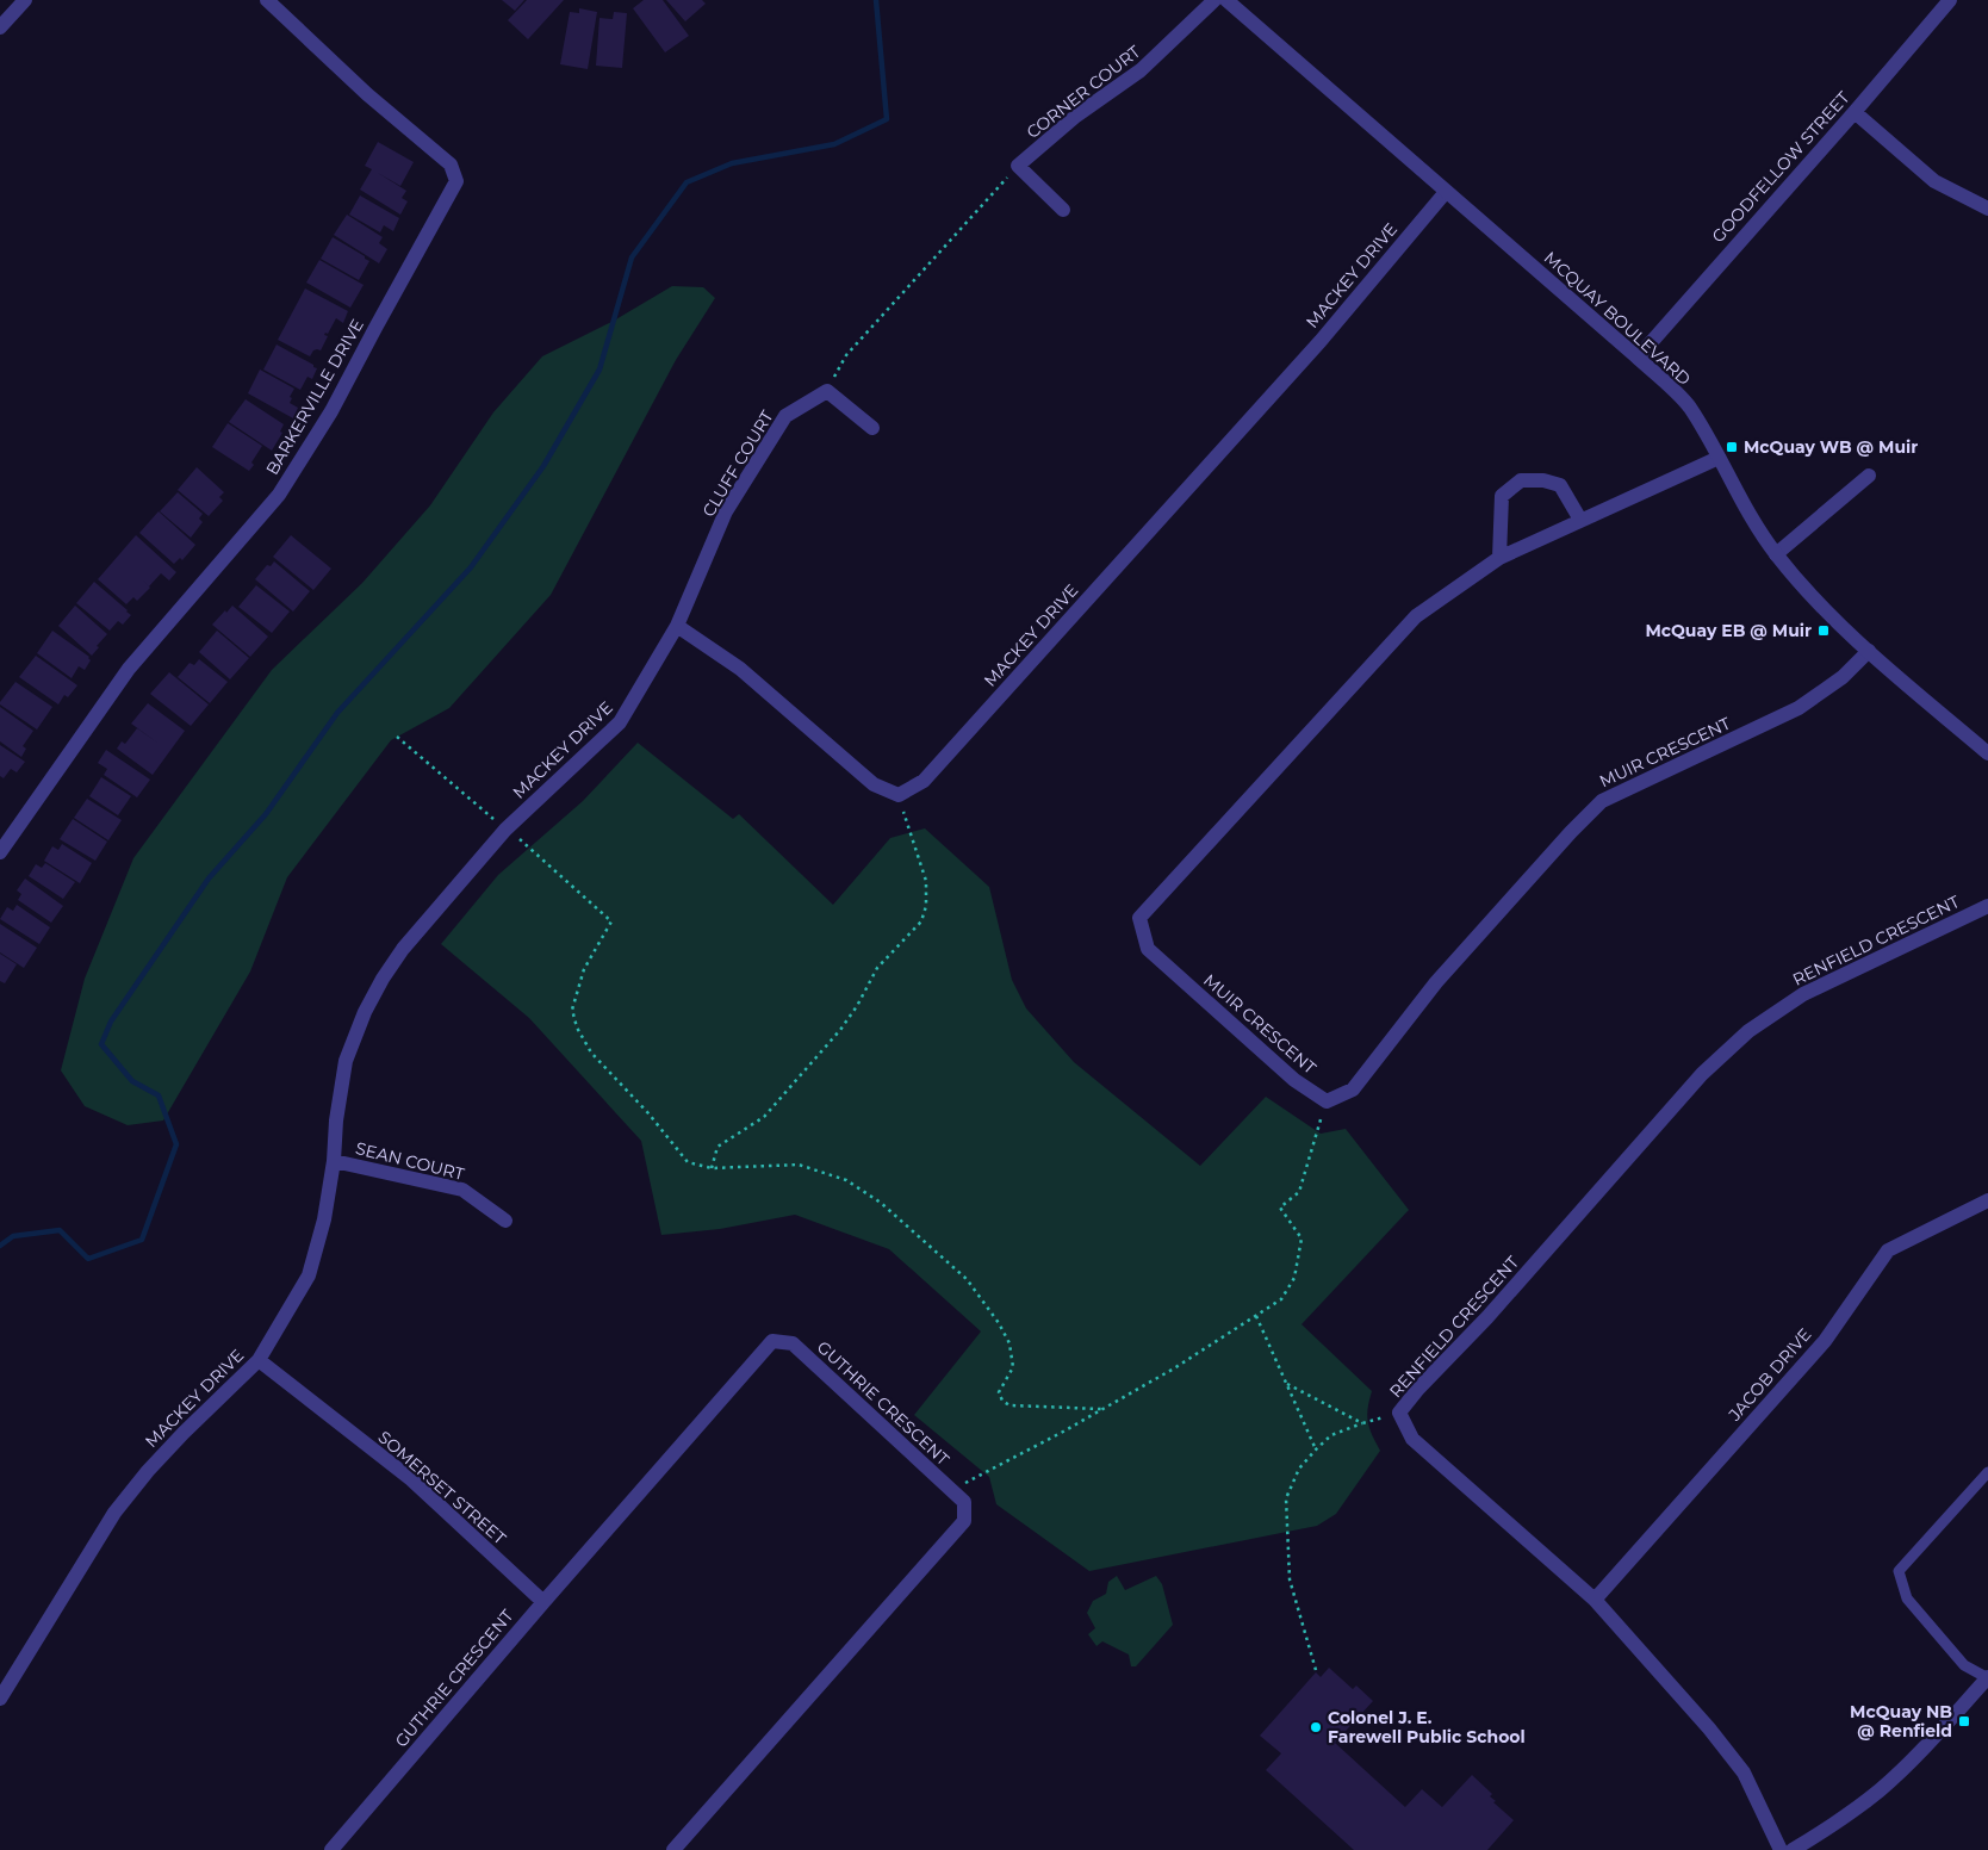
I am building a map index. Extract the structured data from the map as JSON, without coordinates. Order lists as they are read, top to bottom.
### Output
{
  "streets": {
    "street": [
      "CORNER COURT",
      "GOODFELLOW STREET",
      "MACKEY DRIVE",
      "MCQUAY BOULEVARD",
      "BARKERVILLE DRIVE",
      "CLUFF COURT",
      "MUIR CRESCENT",
      "RENFIELD CRESCENT",
      "SEAN COURT",
      "JACOB DRIVE",
      "GUTHRIE CRESCENT",
      "SOMERSET STREET"
    ]
  },
  "crossings": [
    ["GOODFELLOW STREET", "MCQUAY BOULEVARD"],
    ["MACKEY DRIVE", "MCQUAY BOULEVARD"],
    ["MACKEY DRIVE", "CLUFF COURT"],
    ["MACKEY DRIVE", "SEAN COURT"],
    ["MACKEY DRIVE", "SOMERSET STREET"],
    ["MCQUAY BOULEVARD", "MUIR CRESCENT"],
    ["RENFIELD CRESCENT", "JACOB DRIVE"],
    ["GUTHRIE CRESCENT", "SOMERSET STREET"]
  ],
  "places": {
    "transit": ["McQuay WB @ Muir", "McQuay EB @ Muir", "McQuay NB @ Renfield"],
    "other": ["Colonel J. E. Farewell Public School"]
  }
}
